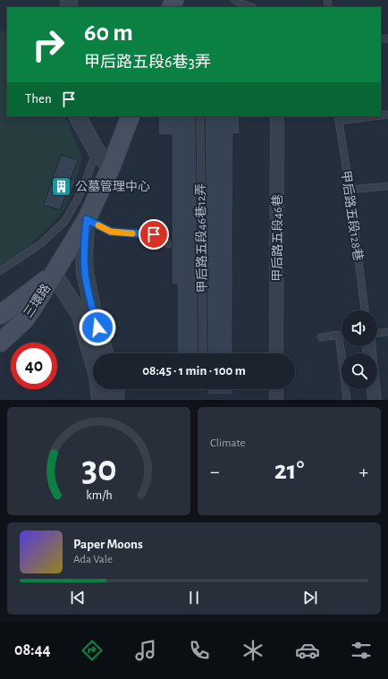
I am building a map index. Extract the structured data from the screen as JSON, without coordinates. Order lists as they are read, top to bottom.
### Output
{
  "streets": {
    "main road": ["三環路"],
    "street": ["甲后路五段46巷"],
    "lane": ["甲后路五段128巷", "甲后路五段46巷12弄"]
  },
  "places": {
    "building": ["公墓管理中心"]
  },
  "page": {
    "turn": ["60 m", "甲后路五段6巷3弄"],
    "then": "Then",
    "limit": "40",
    "trip": "08:45 · 1 min · 100 m",
    "tile": "Climate",
    "heat": ["−", "21°", "+"],
    "song": ["Paper Moons", "Ada Vale"],
    "tabs": "08:44",
    "gauge": ["30", "km/h"]
  }
}
